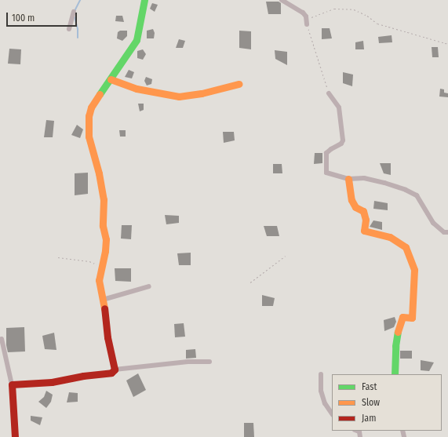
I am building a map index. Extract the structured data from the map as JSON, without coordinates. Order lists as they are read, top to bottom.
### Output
{
  "legend": ["Fast", "Slow", "Jam"],
  "scale_bar": "100 m"
}
